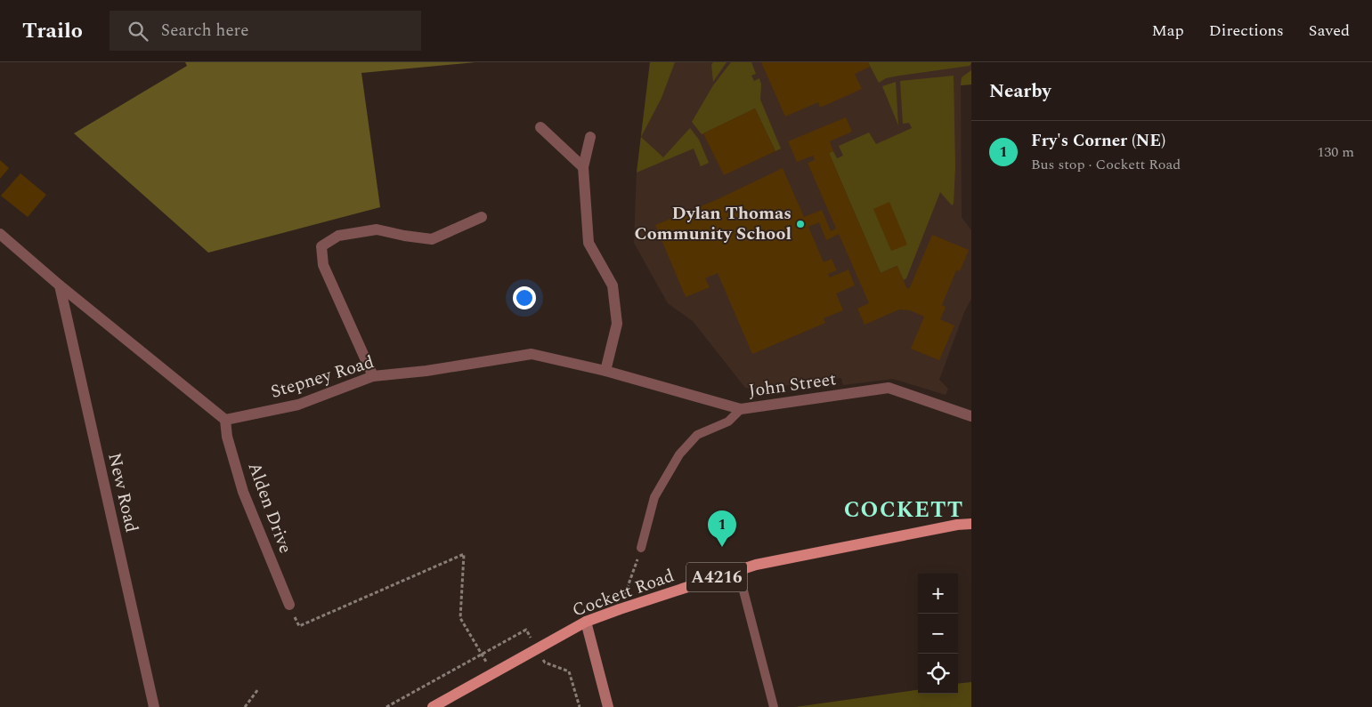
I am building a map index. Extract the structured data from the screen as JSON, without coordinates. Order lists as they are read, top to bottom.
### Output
{
  "streets": {
    "main road": ["A4216", "Cockett Road"],
    "street": [
      "Stepney Road",
      "John Street",
      "New Road",
      "Alden Drive"
    ]
  },
  "crossings": [
    ["Stepney Road", "John Street"],
    ["Stepney Road", "Alden Drive"]
  ],
  "districts": ["COCKETT"],
  "places": ["Dylan Thomas Community School"],
  "page": {
    "header": "Trailo",
    "search": "Search here",
    "nav": ["Map", "Directions", "Saved"],
    "heading": "Nearby",
    "list": [
      {
        "mark": "1",
        "name": "Fry's Corner (NE)",
        "note": "Bus stop · Cockett Road",
        "value": "130 m"
      }
    ],
    "pins": "1",
    "map_buttons": ["+", "−"]
  }
}
